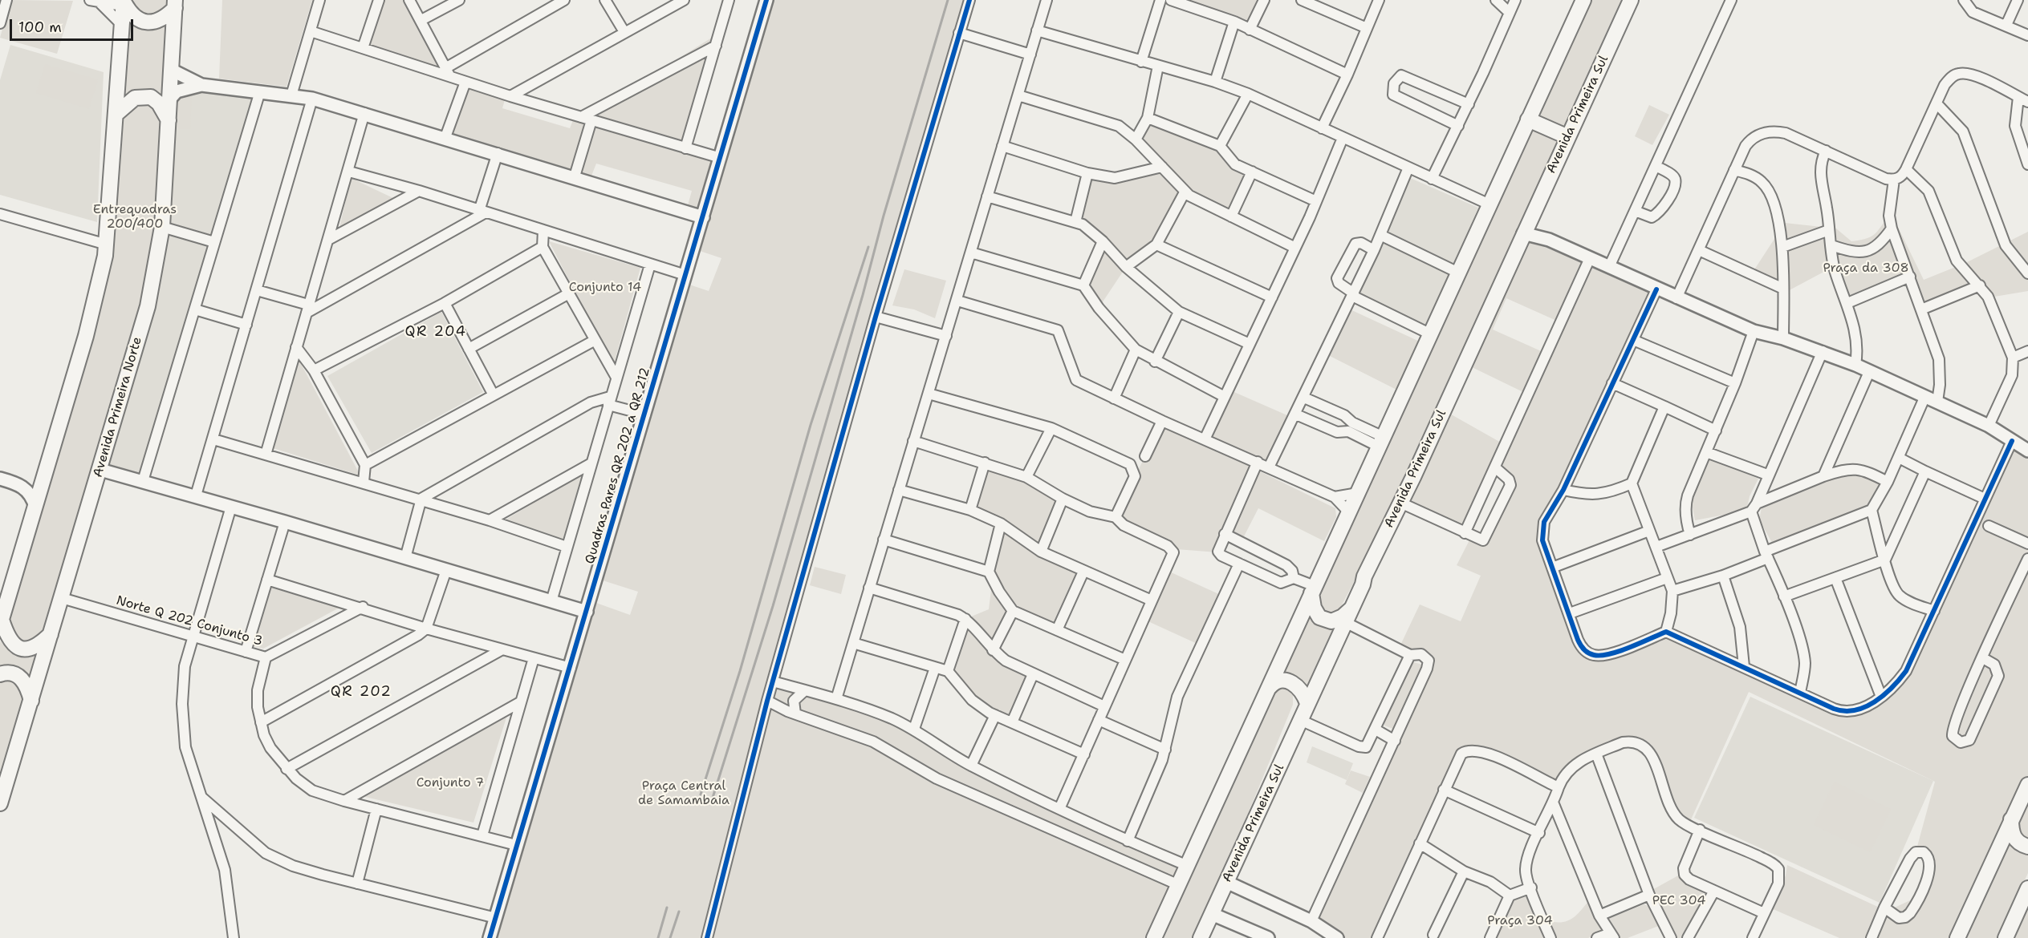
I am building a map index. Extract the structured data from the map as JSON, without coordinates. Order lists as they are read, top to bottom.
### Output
{
  "streets": {
    "main road": ["Avenida Primeira Sul", "Avenida Primeira Norte"],
    "street": ["Quadras Pares QR 202 a QR 212", "Norte Q 202 Conjunto 3"]
  },
  "crossings": [
    ["Avenida Primeira Norte", "Norte Q 202 Conjunto 3"],
    ["Quadras Pares QR 202 a QR 212", "Norte Q 202 Conjunto 3"]
  ],
  "districts": ["QR 204", "QR 202"],
  "parks": [
    "Entrequadras 200/400",
    "Praça da 308",
    "Conjunto 14",
    "Conjunto 7",
    "Praça Central de Samambaia",
    "PEC 304",
    "Praça 304"
  ],
  "scale_bar": "100 m"
}
